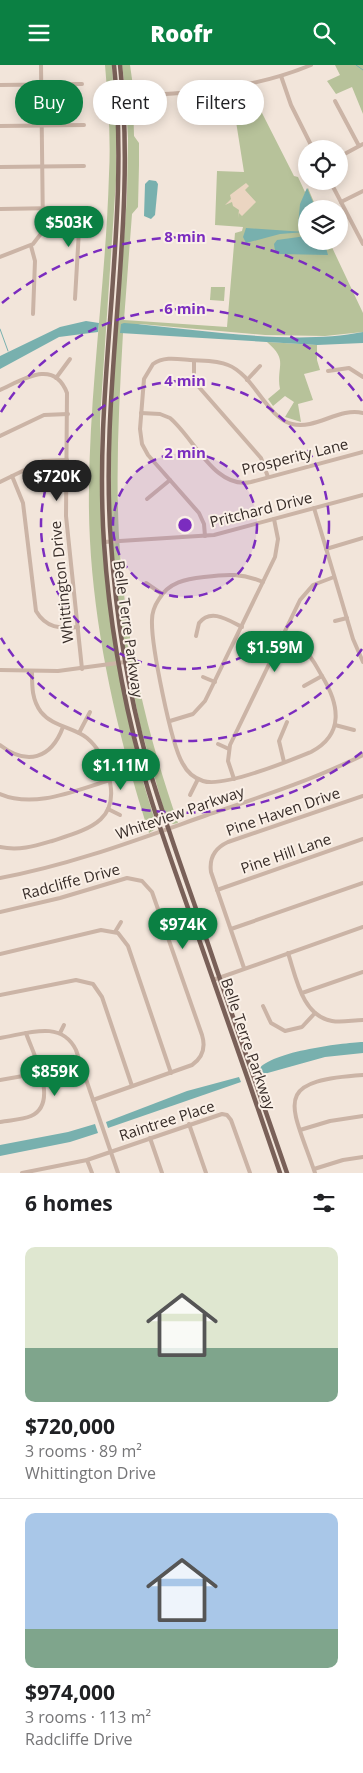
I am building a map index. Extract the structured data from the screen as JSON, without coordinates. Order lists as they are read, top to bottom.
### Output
{
  "streets": {
    "main road": ["Belle Terre Parkway"],
    "street": [
      "Prosperity Lane",
      "Pritchard Drive",
      "Whittington Drive",
      "Pine Haven Drive",
      "Whiteview Parkway",
      "Pine Hill Lane",
      "Radcliffe Drive",
      "Raintree Place"
    ]
  },
  "crossings": [
    ["Pritchard Drive", "Belle Terre Parkway"],
    ["Belle Terre Parkway", "Whiteview Parkway"],
    ["Pine Haven Drive", "Pine Hill Lane"]
  ],
  "page": {
    "header": "Roofr",
    "chip": ["Buy", "Rent", "Filters"],
    "price": [
      "$503K",
      "$720K",
      "$1.59M",
      "$1.11M",
      "$974K",
      "$859K"
    ],
    "heading": "6 homes",
    "list": [
      {
        "name": "$720,000",
        "note": "3 rooms · 89 m² · Whittington Drive"
      },
      {
        "name": "$974,000",
        "note": "3 rooms · 113 m² · Radcliffe Drive"
      }
    ]
  },
  "rings": [
    "8 min",
    "6 min",
    "4 min",
    "2 min"
  ]
}
